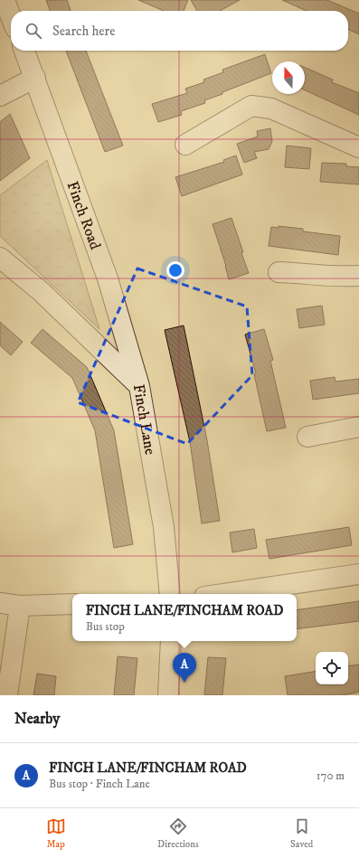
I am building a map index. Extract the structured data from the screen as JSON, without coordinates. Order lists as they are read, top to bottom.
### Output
{
  "streets": {
    "street": ["Finch Road", "Finch Lane"]
  },
  "crossings": [
    ["Finch Road", "Finch Lane"]
  ],
  "north": "top",
  "page": {
    "search": "Search here",
    "popup": ["FINCH LANE/FINCHAM ROAD", "Bus stop"],
    "pins": "A",
    "heading": "Nearby",
    "list": [
      {
        "mark": "A",
        "name": "FINCH LANE/FINCHAM ROAD",
        "note": "Bus stop · Finch Lane",
        "value": "170 m"
      }
    ],
    "nav": ["Map", "Directions", "Saved"]
  }
}
